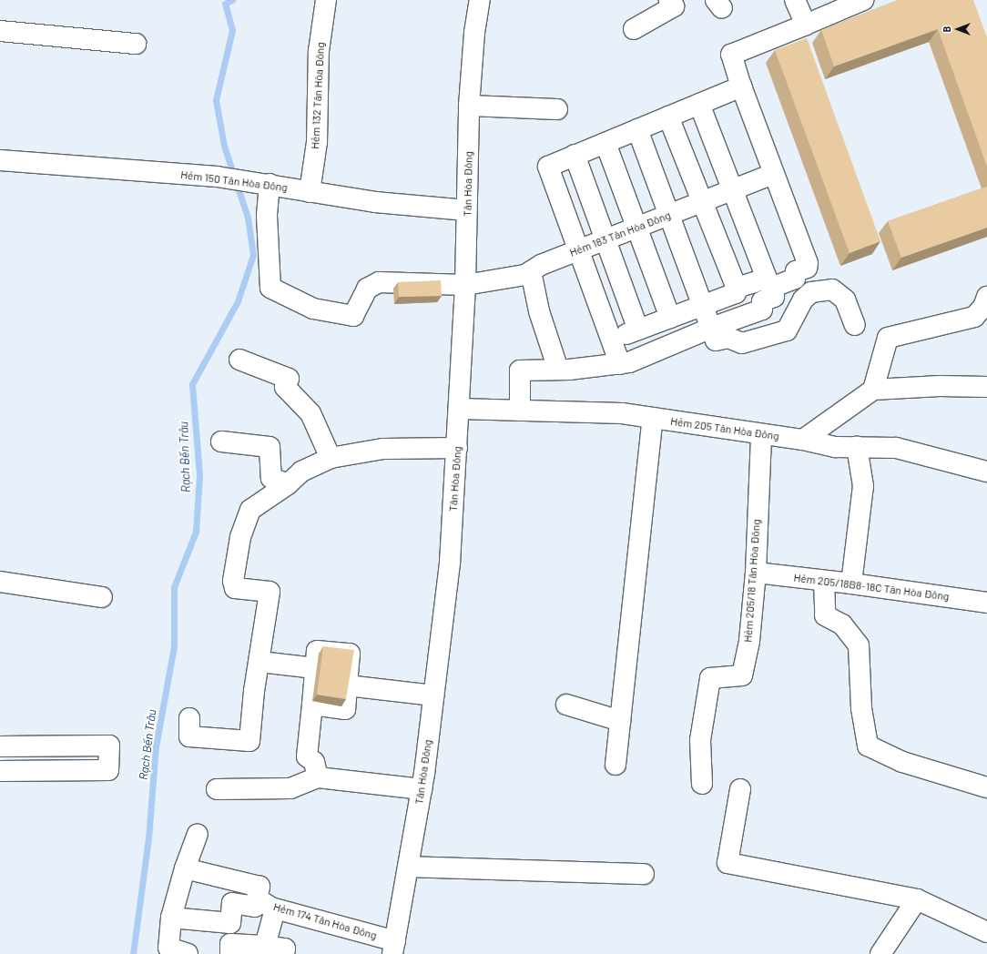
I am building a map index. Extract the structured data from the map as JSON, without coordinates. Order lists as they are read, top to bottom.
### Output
{
  "streets": {
    "street": [
      "Hẻm 132 Tân Hòa Đông",
      "Hẻm 150 Tân Hòa Đông",
      "Tân Hòa Đông",
      "Hẻm 183 Tân Hòa Đông",
      "Hẻm 205 Tân Hòa Đông",
      "Hẻm 205/18 Tân Hòa Đông",
      "Hẻm 205/18B8-18C Tân Hòa Đông",
      "Hẻm 174 Tân Hòa Đông"
    ]
  },
  "crossings": [
    ["Hẻm 132 Tân Hòa Đông", "Hẻm 150 Tân Hòa Đông"],
    ["Hẻm 150 Tân Hòa Đông", "Tân Hòa Đông"],
    ["Hẻm 150 Tân Hòa Đông", "Hẻm 183 Tân Hòa Đông"],
    ["Tân Hòa Đông", "Hẻm 183 Tân Hòa Đông"],
    ["Tân Hòa Đông", "Hẻm 205 Tân Hòa Đông"],
    ["Tân Hòa Đông", "Hẻm 174 Tân Hòa Đông"],
    ["Hẻm 205 Tân Hòa Đông", "Hẻm 205/18 Tân Hòa Đông"],
    ["Hẻm 205/18 Tân Hòa Đông", "Hẻm 205/18B8-18C Tân Hòa Đông"]
  ],
  "water": ["Rạch Bến Trâu"],
  "north": "left"
}
